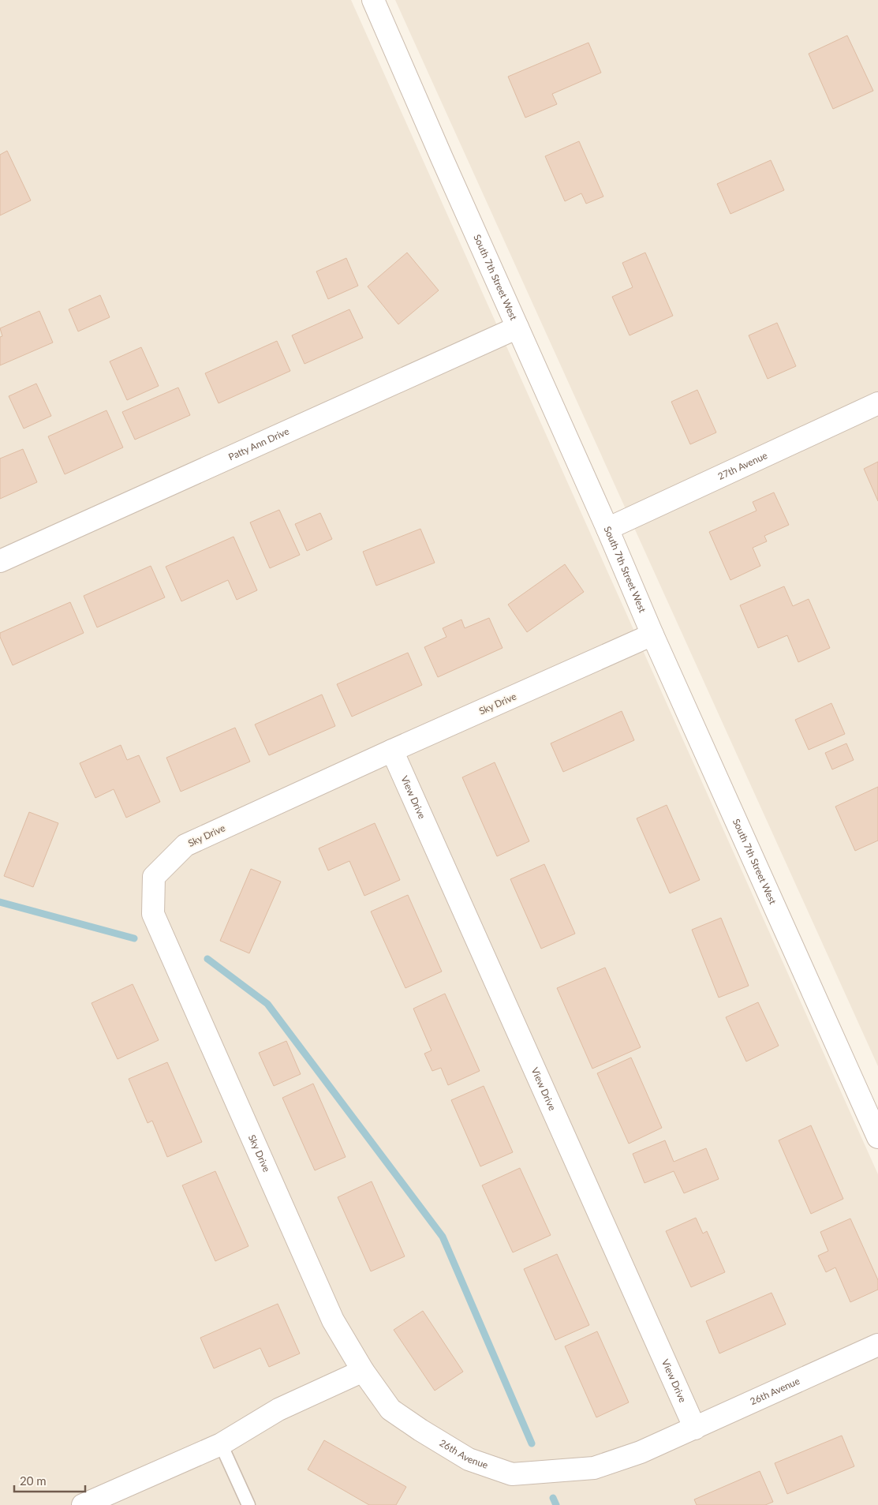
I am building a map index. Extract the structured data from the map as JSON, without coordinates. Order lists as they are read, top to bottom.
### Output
{
  "streets": {
    "street": [
      "South 7th Street West",
      "Patty Ann Drive",
      "27th Avenue",
      "Sky Drive",
      "View Drive",
      "26th Avenue"
    ]
  },
  "crossings": [
    ["South 7th Street West", "Patty Ann Drive"],
    ["South 7th Street West", "27th Avenue"],
    ["South 7th Street West", "Sky Drive"],
    ["Sky Drive", "View Drive"],
    ["Sky Drive", "26th Avenue"],
    ["View Drive", "26th Avenue"]
  ],
  "scale_bar": "20 m"
}
